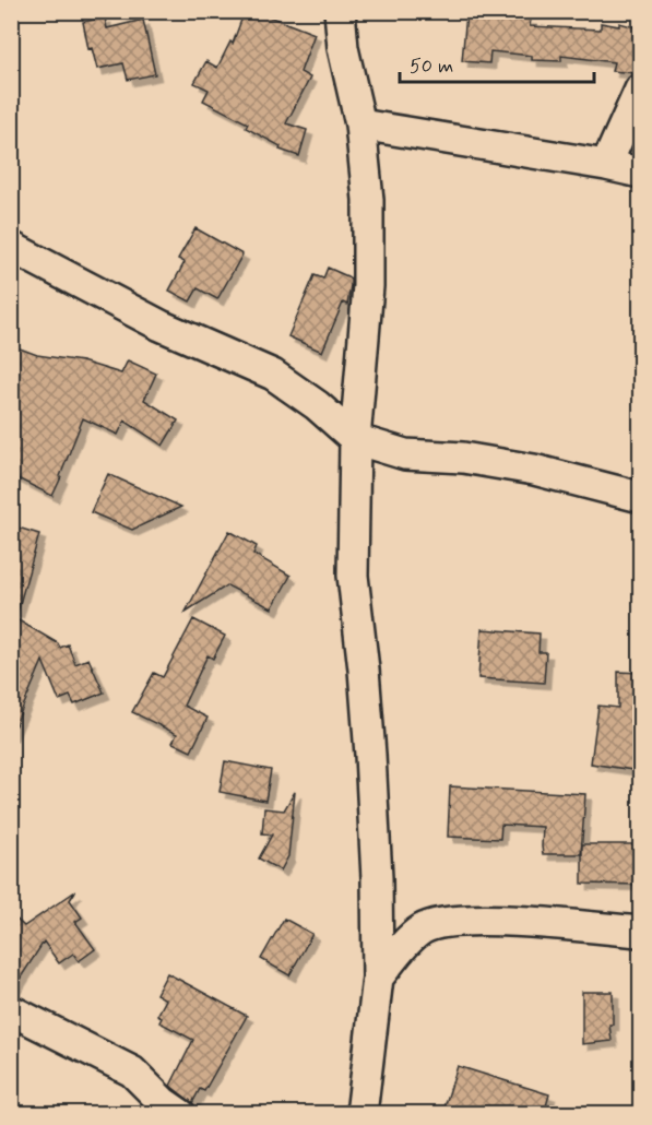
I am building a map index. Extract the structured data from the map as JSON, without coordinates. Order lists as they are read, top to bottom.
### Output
{
  "scale_bar": "50 m"
}
